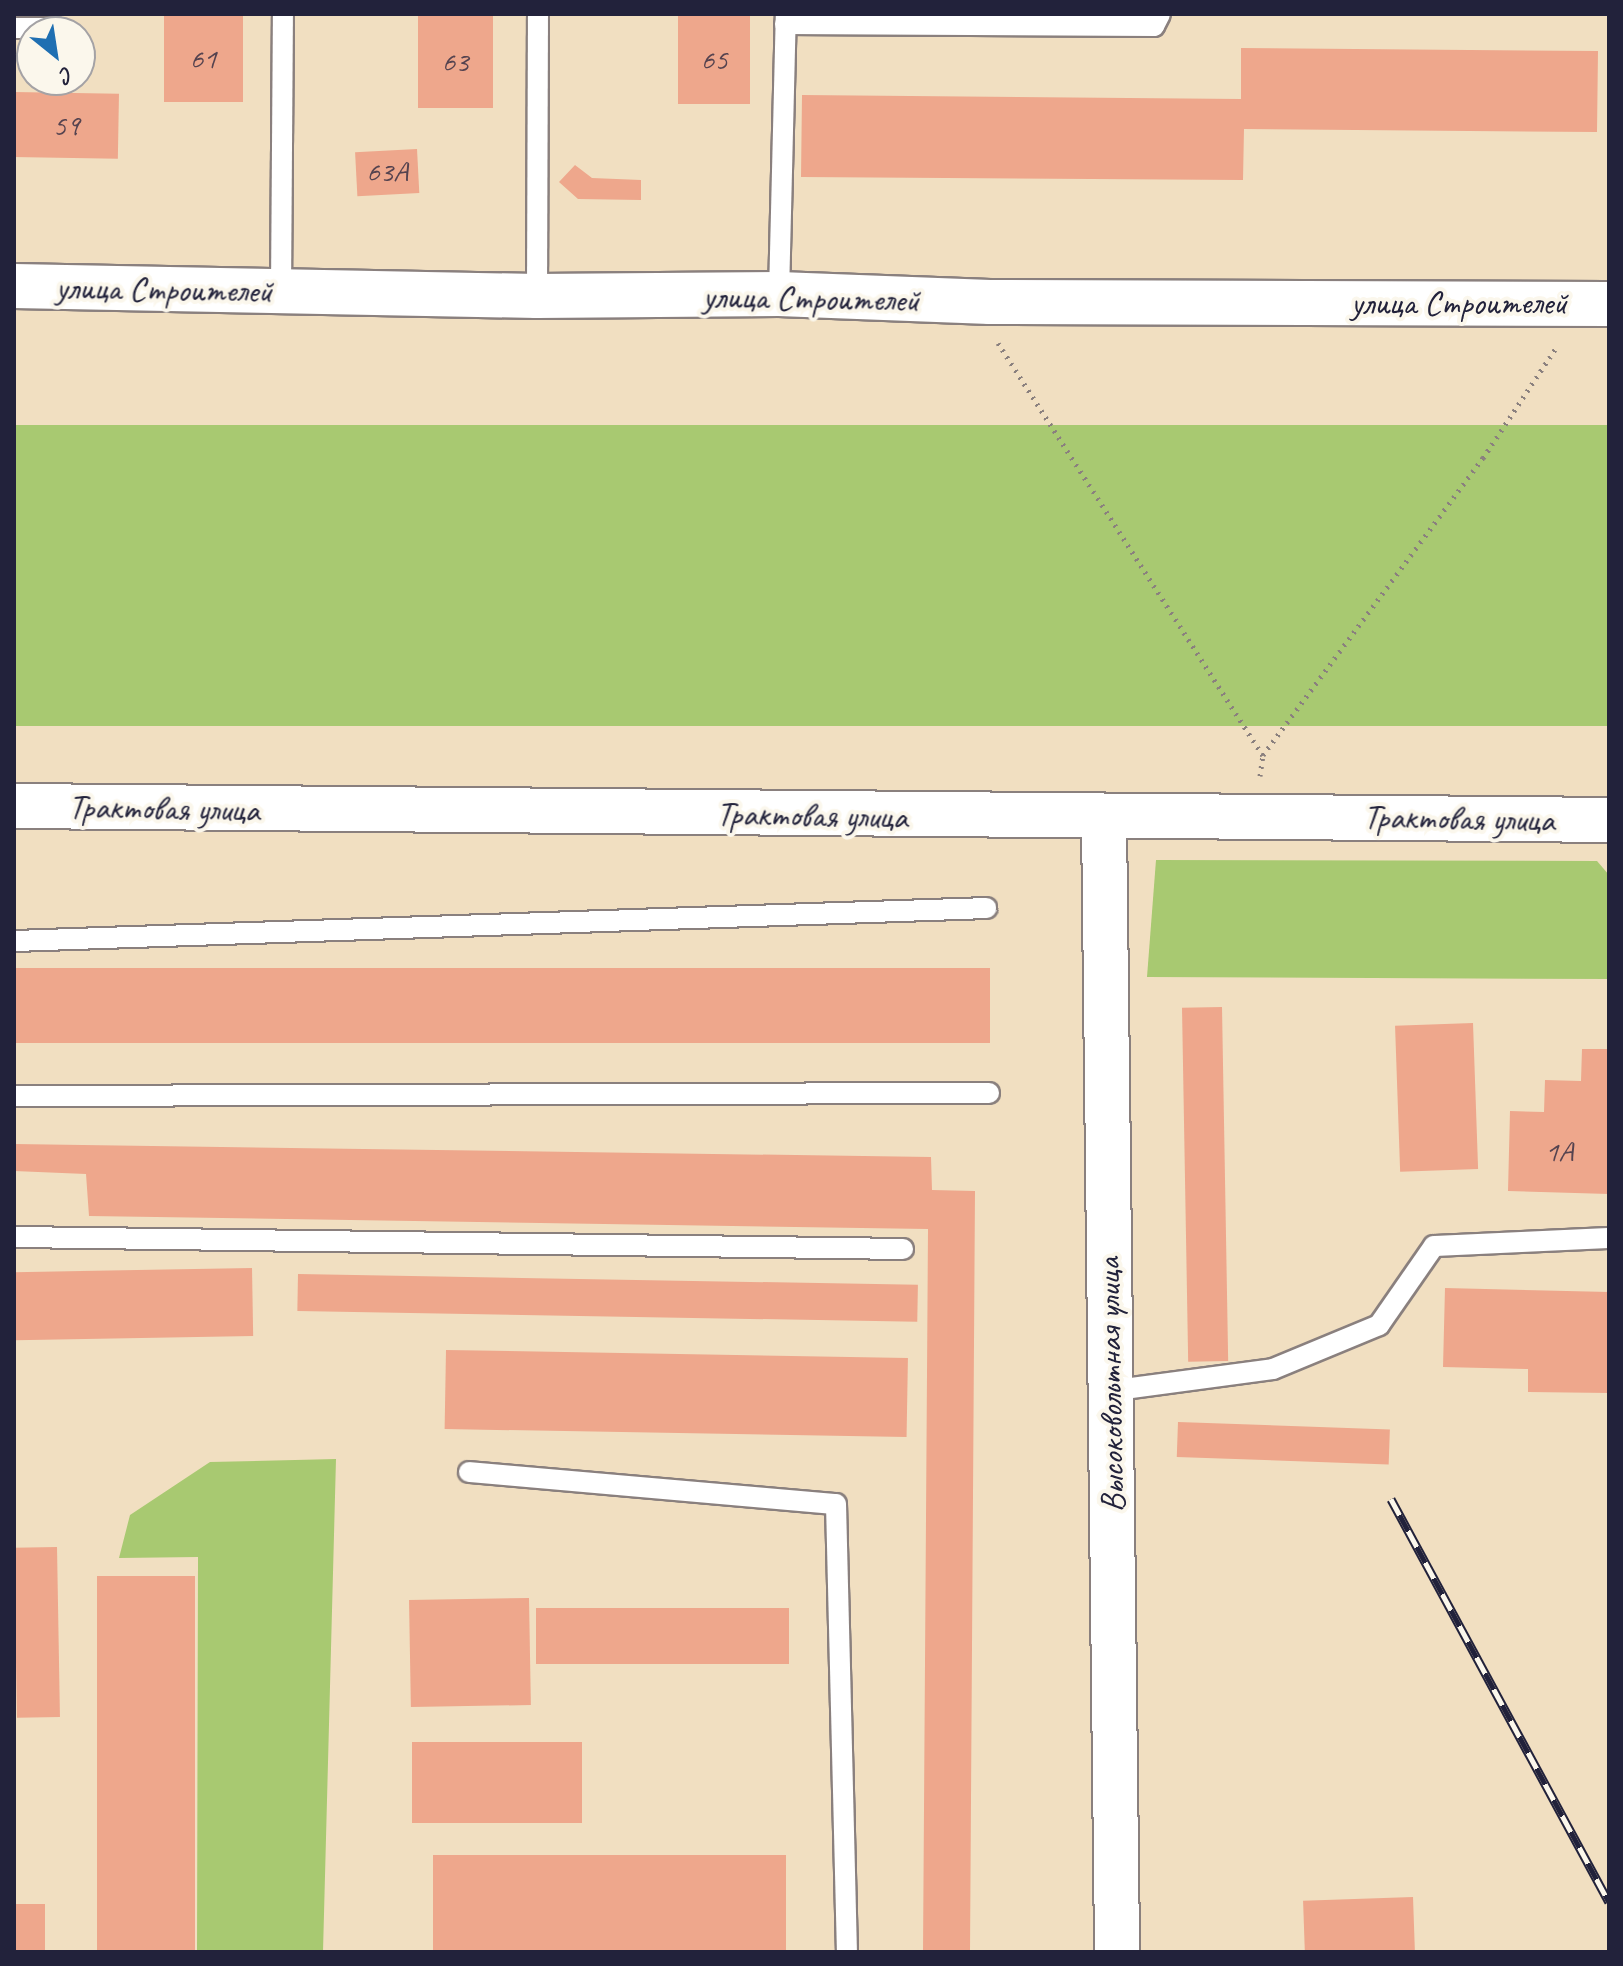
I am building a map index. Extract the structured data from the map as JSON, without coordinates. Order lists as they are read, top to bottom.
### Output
{
  "streets": {
    "main road": ["улица Строителей", "Трактовая улица", "Высоковольтная улица"]
  },
  "crossings": [
    ["Трактовая улица", "Высоковольтная улица"]
  ],
  "house_numbers": [
    "61",
    "65",
    "63",
    "59",
    "63А",
    "1А"
  ],
  "north": "bottom right"
}
